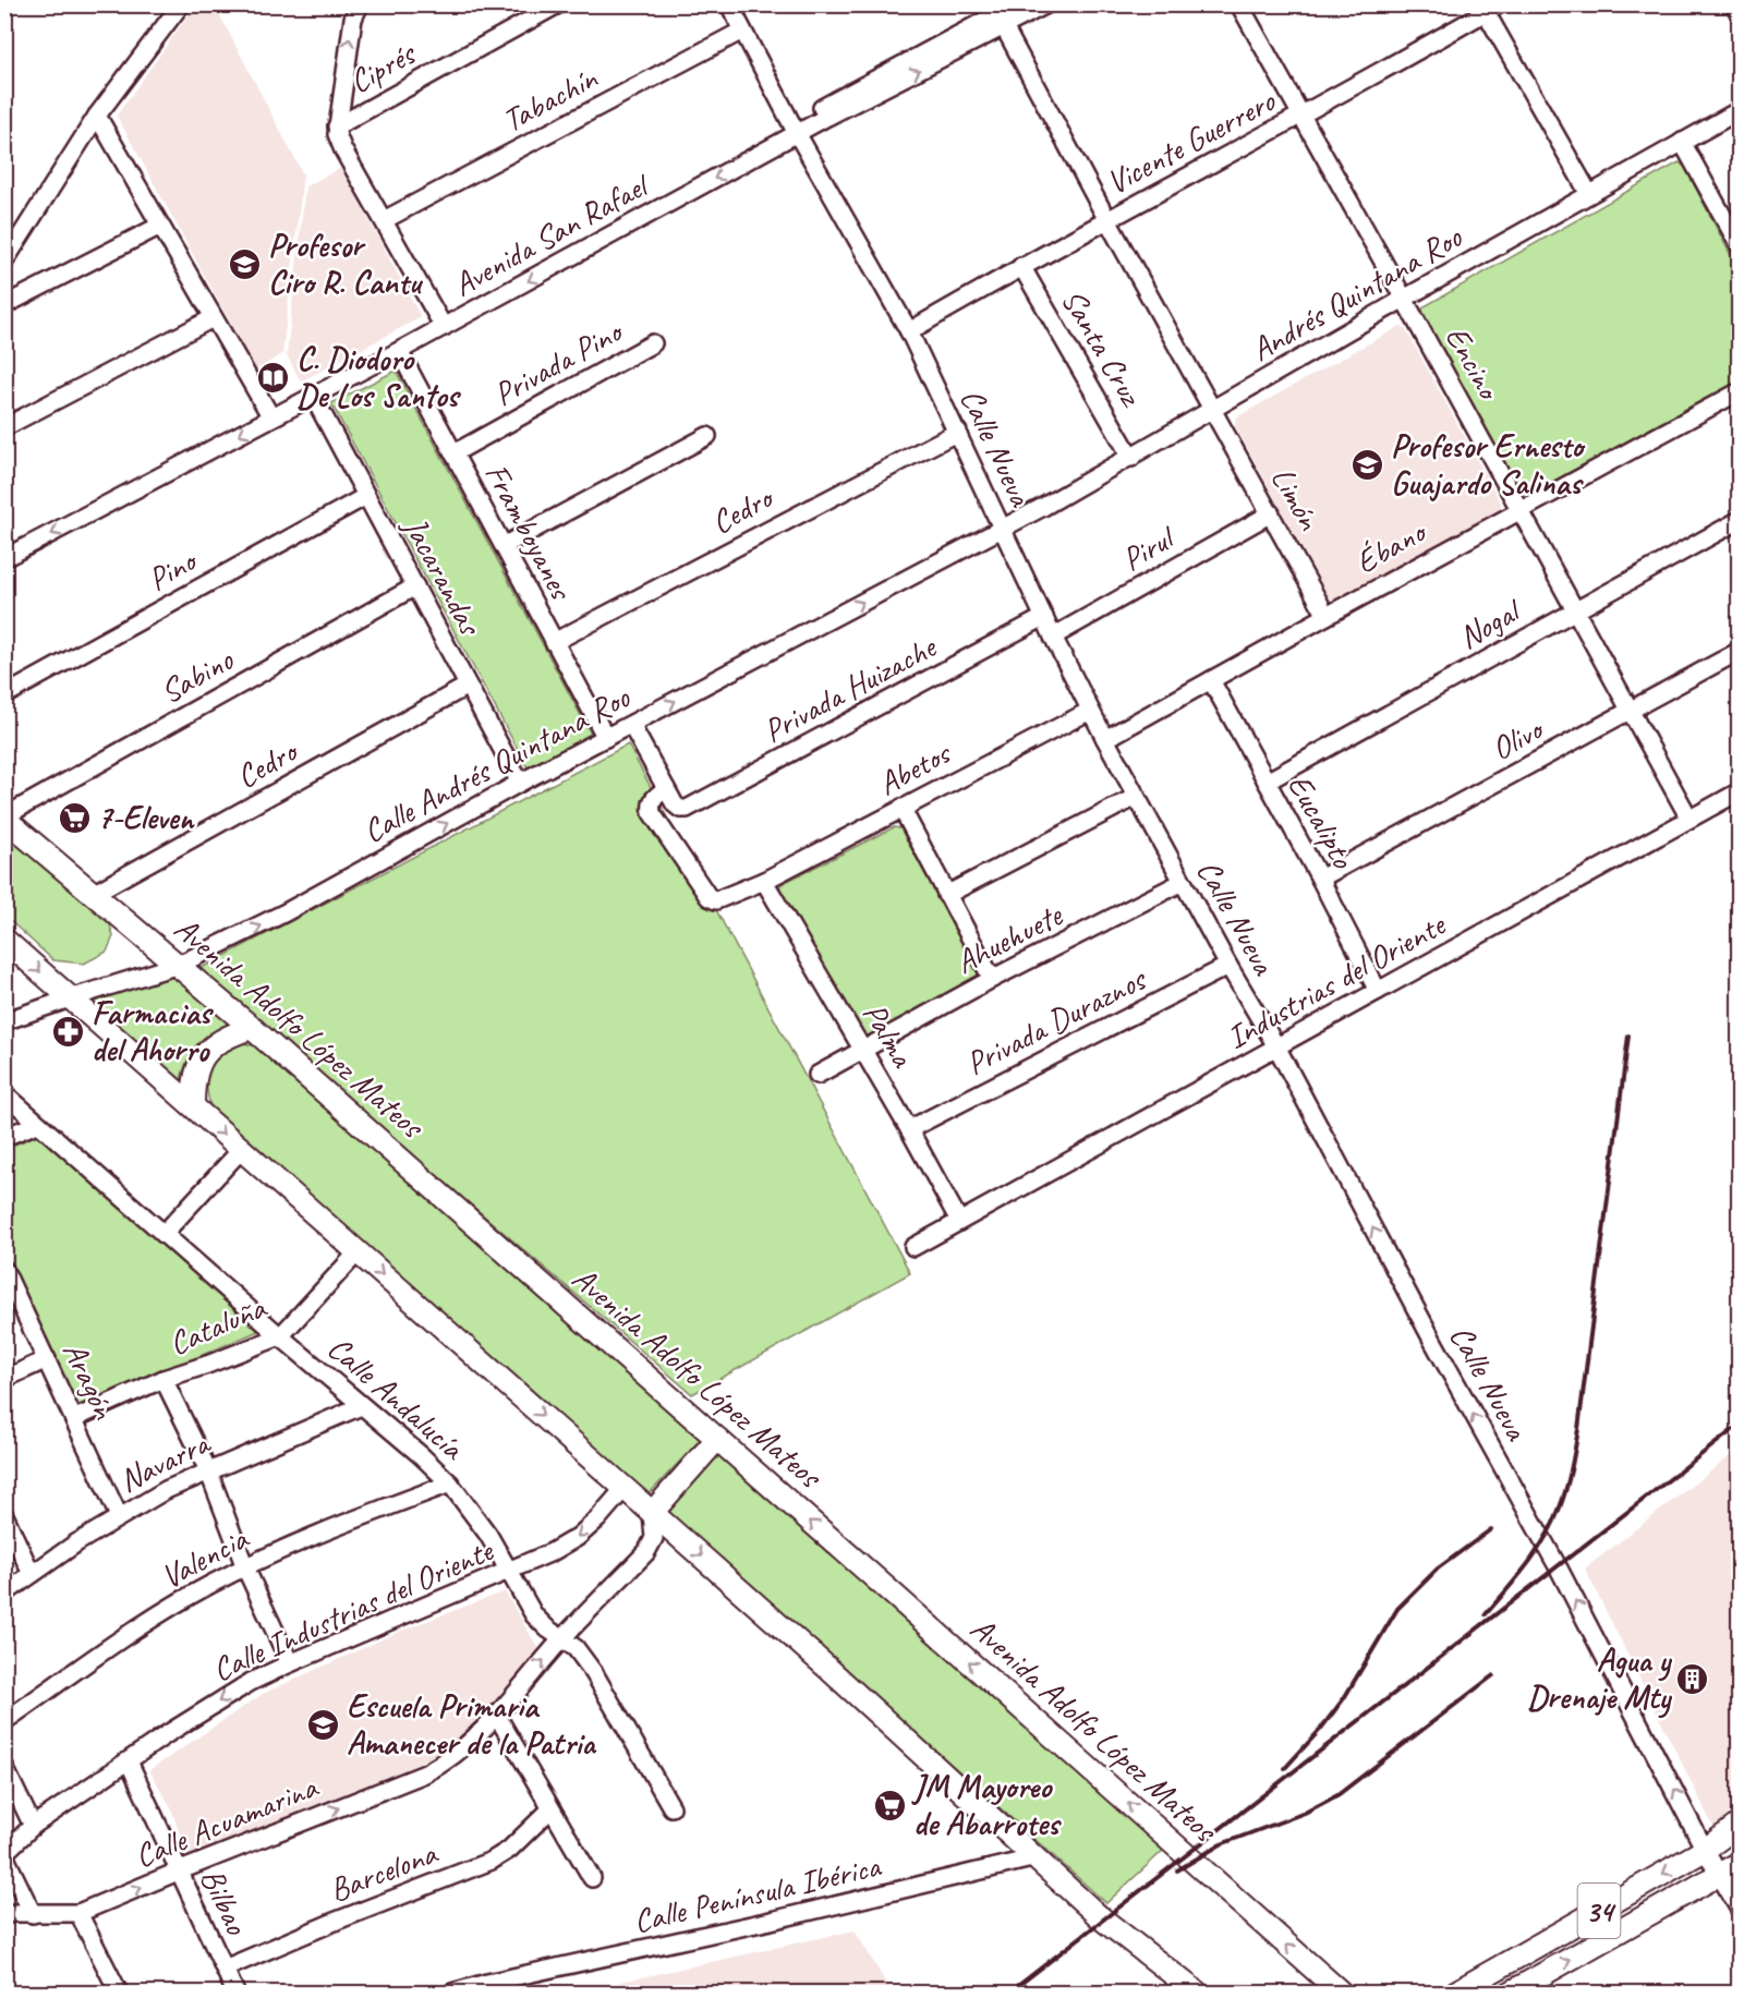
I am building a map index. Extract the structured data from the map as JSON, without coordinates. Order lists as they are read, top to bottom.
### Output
{
  "streets": {
    "main road": ["Avenida Adolfo López Mateos", "34"],
    "street": [
      "Ciprés",
      "Tabachín",
      "Vicente Guerrero",
      "Avenida San Rafael",
      "Andrés Quintana Roo",
      "Santa Cruz",
      "Encino",
      "Privada Pino",
      "Calle Nueva",
      "Limón",
      "Cedro",
      "Framboyanes",
      "Ébano",
      "Pirul",
      "Pino",
      "Jacarandas",
      "Nogal",
      "Sabino",
      "Privada Huizache",
      "Olivo",
      "Calle Andrés Quintana Roo",
      "Abetos",
      "Eucalipto",
      "Ahuehuete",
      "Industrias del Oriente",
      "Privada Duraznos",
      "Palma",
      "Cataluña",
      "Aragón",
      "Calle Andalucía",
      "Navarra",
      "Valencia",
      "Calle Industrias del Oriente",
      "Calle Acuamarina",
      "Barcelona",
      "Calle Península Ibérica",
      "Bilbao"
    ]
  },
  "crossings": [
    ["Tabachín", "Calle Nueva"],
    ["Vicente Guerrero", "Santa Cruz"],
    ["Vicente Guerrero", "Encino"],
    ["Vicente Guerrero", "Calle Nueva"],
    ["Vicente Guerrero", "Limón"],
    ["Avenida San Rafael", "Calle Nueva"],
    ["Avenida San Rafael", "Limón"],
    ["Avenida San Rafael", "Framboyanes"],
    ["Avenida San Rafael", "Jacarandas"],
    ["Andrés Quintana Roo", "Santa Cruz"],
    ["Andrés Quintana Roo", "Encino"],
    ["Andrés Quintana Roo", "Calle Nueva"],
    ["Andrés Quintana Roo", "Limón"],
    ["Andrés Quintana Roo", "Calle Andrés Quintana Roo"],
    ["Encino", "Ébano"],
    ["Encino", "Nogal"],
    ["Encino", "Olivo"],
    ["Encino", "Industrias del Oriente"],
    ["Privada Pino", "Framboyanes"],
    ["Calle Nueva", "Cedro"],
    ["Calle Nueva", "Ébano"],
    ["Calle Nueva", "Pirul"],
    ["Calle Nueva", "Privada Huizache"],
    ["Calle Nueva", "Calle Andrés Quintana Roo"],
    ["Calle Nueva", "Abetos"],
    ["Calle Nueva", "Ahuehuete"],
    ["Calle Nueva", "Industrias del Oriente"],
    ["Calle Nueva", "Privada Duraznos"],
    ["Calle Nueva", "34"],
    ["Limón", "Ébano"],
    ["Limón", "Pirul"],
    ["Cedro", "Framboyanes"],
    ["Cedro", "Jacarandas"],
    ["Cedro", "Avenida Adolfo López Mateos"],
    ["Framboyanes", "Calle Andrés Quintana Roo"],
    ["Ébano", "Eucalipto"],
    ["Pino", "Jacarandas"],
    ["Jacarandas", "Sabino"],
    ["Jacarandas", "Calle Andrés Quintana Roo"],
    ["Nogal", "Eucalipto"],
    ["Sabino", "Avenida Adolfo López Mateos"],
    ["Privada Huizache", "Abetos"],
    ["Olivo", "Eucalipto"],
    ["Calle Andrés Quintana Roo", "Avenida Adolfo López Mateos"],
    ["Abetos", "Palma"],
    ["Eucalipto", "Industrias del Oriente"],
    ["Ahuehuete", "Palma"],
    ["Industrias del Oriente", "Palma"],
    ["Privada Duraznos", "Palma"],
    ["Cataluña", "Aragón"],
    ["Cataluña", "Calle Andalucía"],
    ["Aragón", "Navarra"],
    ["Calle Andalucía", "Navarra"],
    ["Calle Andalucía", "Valencia"],
    ["Calle Andalucía", "Calle Industrias del Oriente"],
    ["Calle Andalucía", "Calle Acuamarina"],
    ["Calle Industrias del Oriente", "Bilbao"],
    ["Calle Acuamarina", "Bilbao"],
    ["Barcelona", "Bilbao"]
  ],
  "one_way": [
    "Calle Nueva",
    "Calle Andrés Quintana Roo",
    "Calle Industrias del Oriente",
    "Calle Acuamarina"
  ],
  "places": {
    "school or university": ["Profesor Ciro R. Cantu", "Profesor Ernesto Guajardo Salinas", "Escuela Primaria Amanecer de la Patria"],
    "library": ["C. Diodoro De Los Santos"],
    "supermarket": ["7-Eleven", "JM Mayoreo de Abarrotes"],
    "pharmacy": ["Farmacias del Ahorro"],
    "building": ["Agua y Drenaje Mty"]
  }
}
